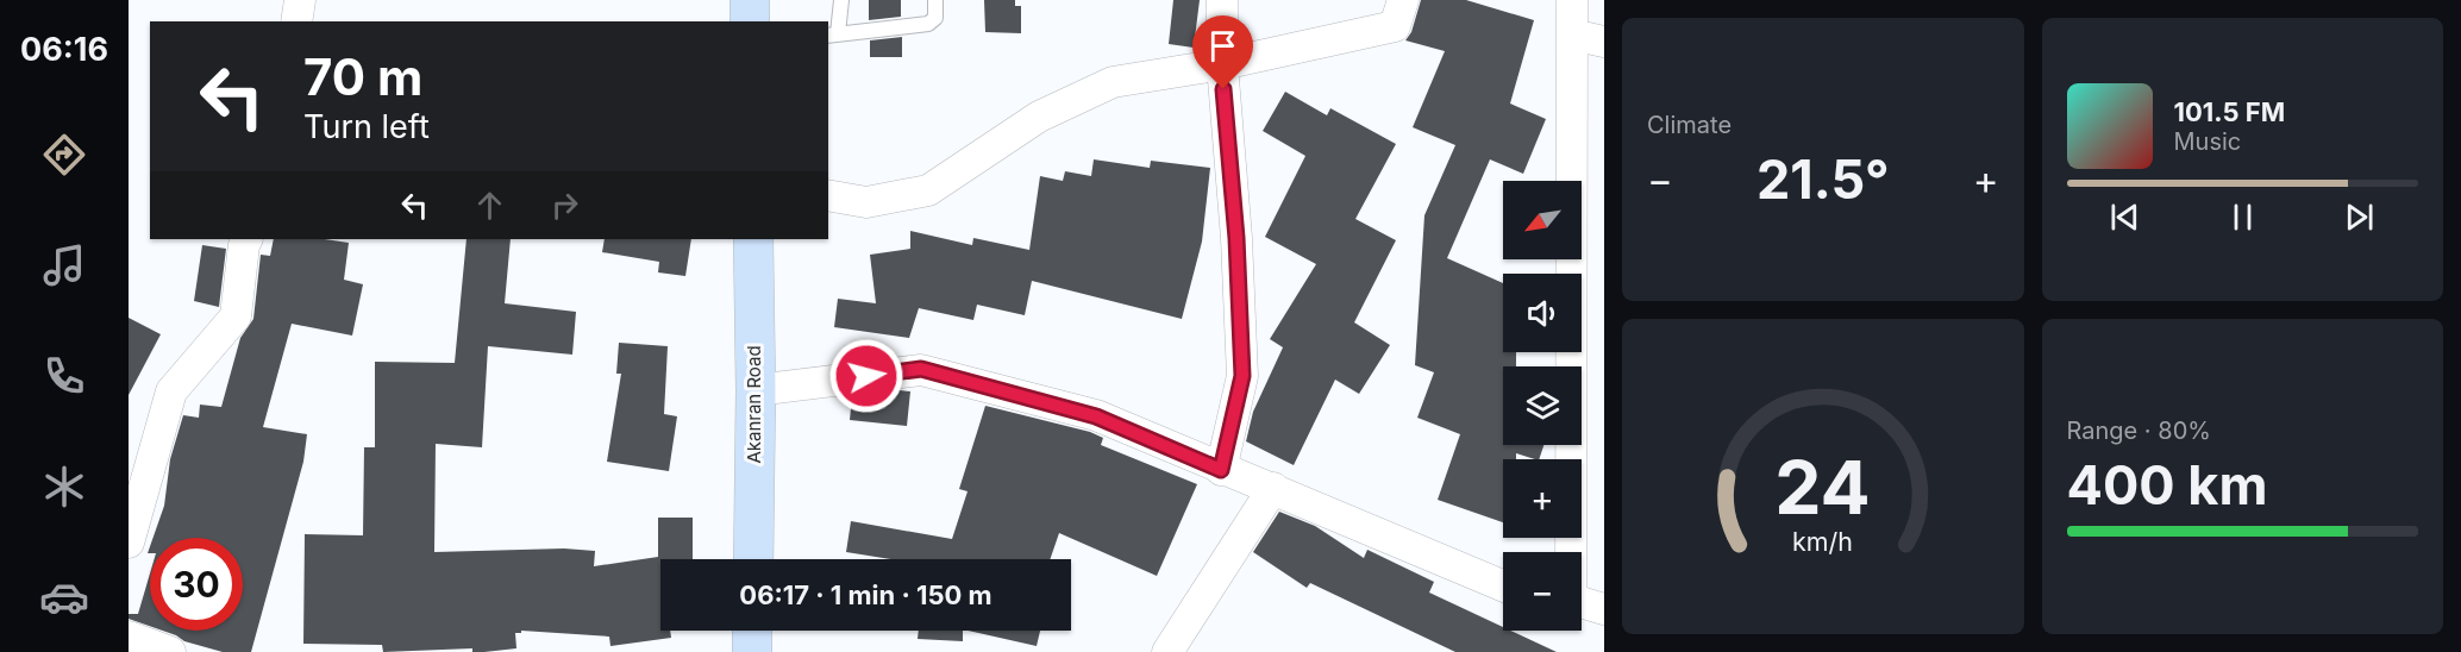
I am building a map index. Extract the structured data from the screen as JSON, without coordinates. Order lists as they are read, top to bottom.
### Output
{
  "streets": {
    "main road": ["Akanran Road"]
  },
  "north": "bottom left",
  "page": {
    "tabs": "06:16",
    "tile": [
      "Climate",
      ["Range · 80%", "400 km"]
    ],
    "turn": ["70 m", "Turn left"],
    "song": ["101.5 FM", "Music"],
    "heat": ["−", "21.5°", "+"],
    "map_buttons": ["+", "−"],
    "limit": "30",
    "trip": "06:17 · 1 min · 150 m",
    "gauge": ["24", "km/h"]
  }
}
